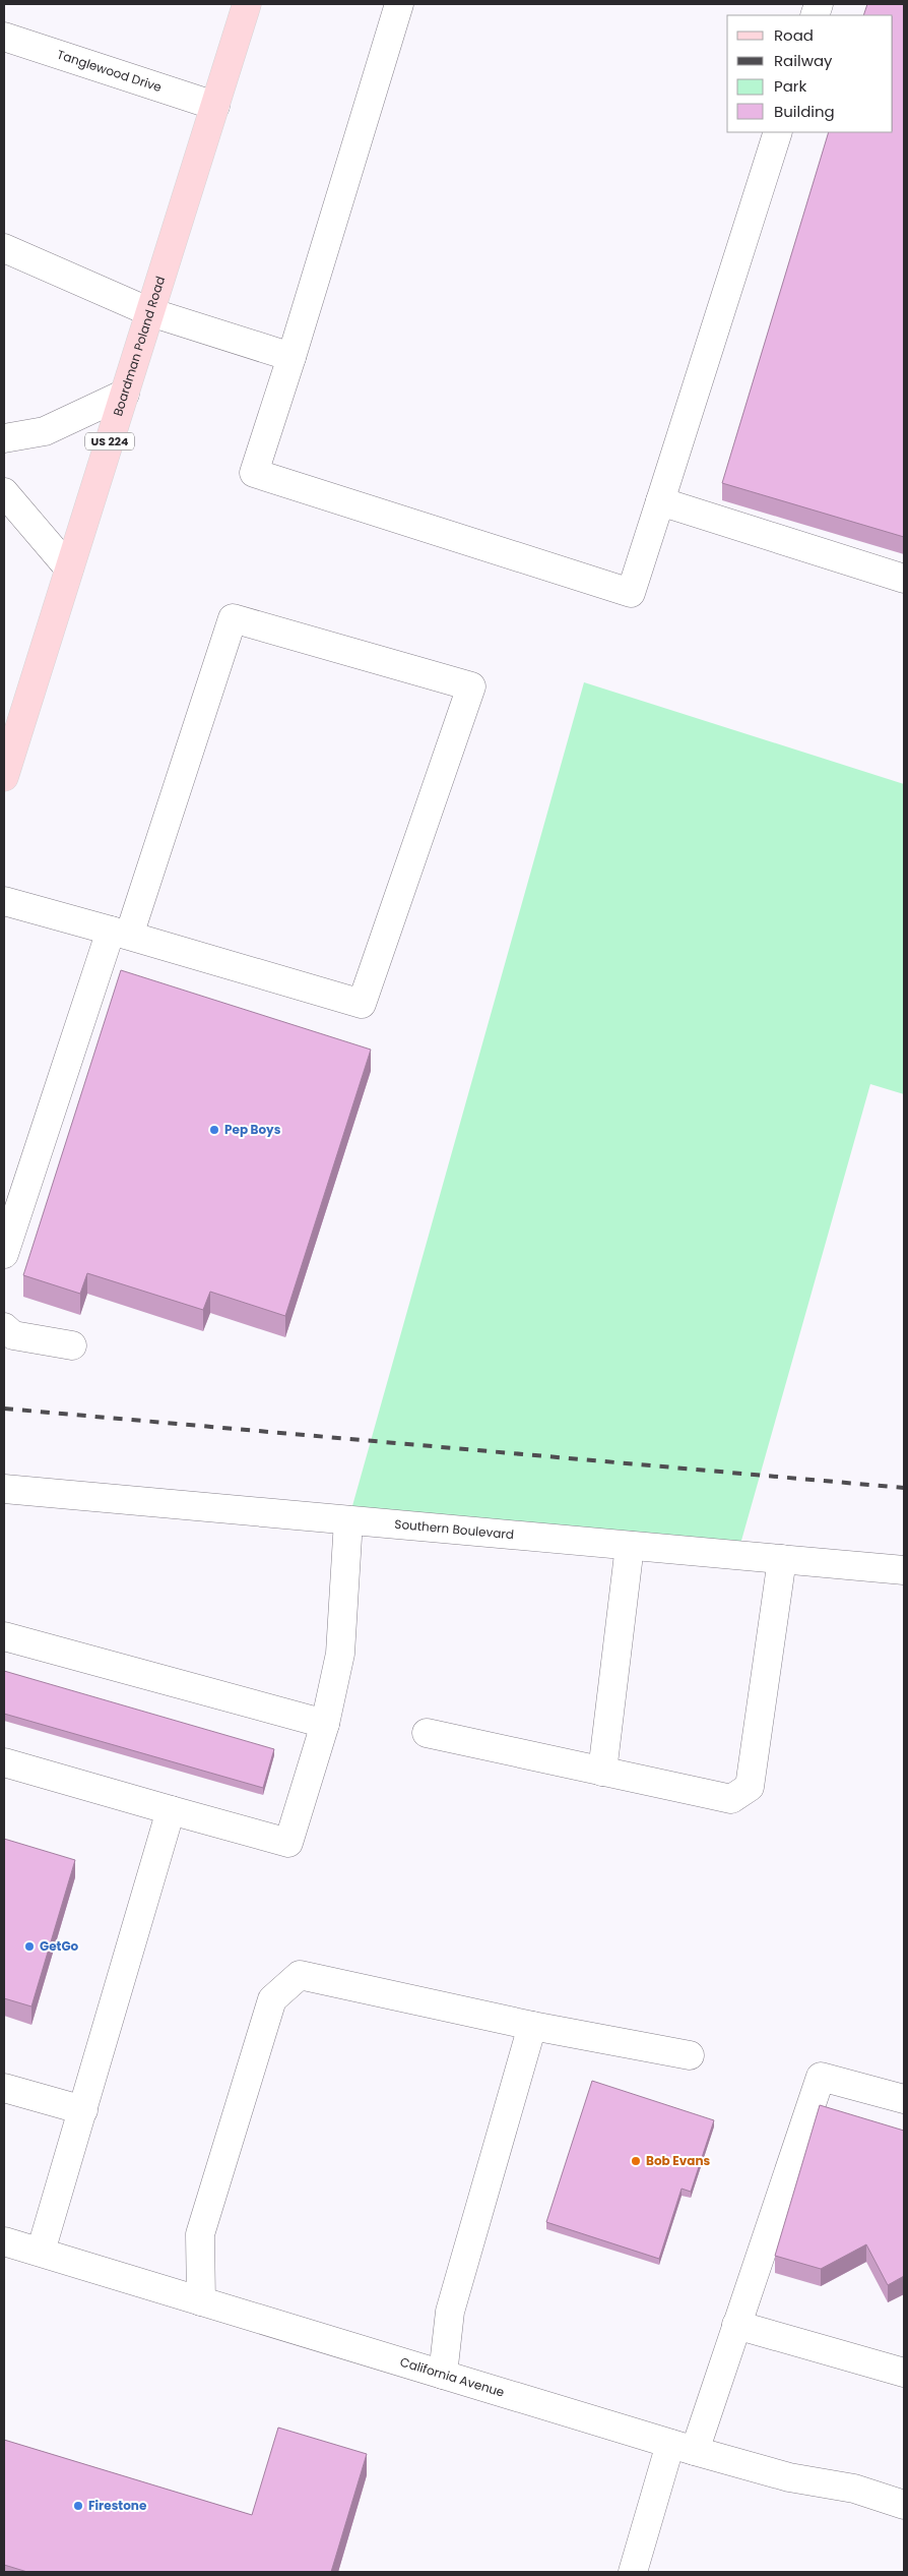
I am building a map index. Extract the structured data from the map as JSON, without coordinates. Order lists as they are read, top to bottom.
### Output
{
  "streets": {
    "main road": ["Boardman Poland Road", "US 224"],
    "street": ["Tanglewood Drive", "Southern Boulevard", "California Avenue"]
  },
  "crossings": [
    ["Tanglewood Drive", "Boardman Poland Road"]
  ],
  "places": [
    "Pep Boys",
    "GetGo",
    "Bob Evans",
    "Firestone"
  ],
  "legend": [
    "Road",
    "Railway",
    "Park",
    "Building"
  ]
}
